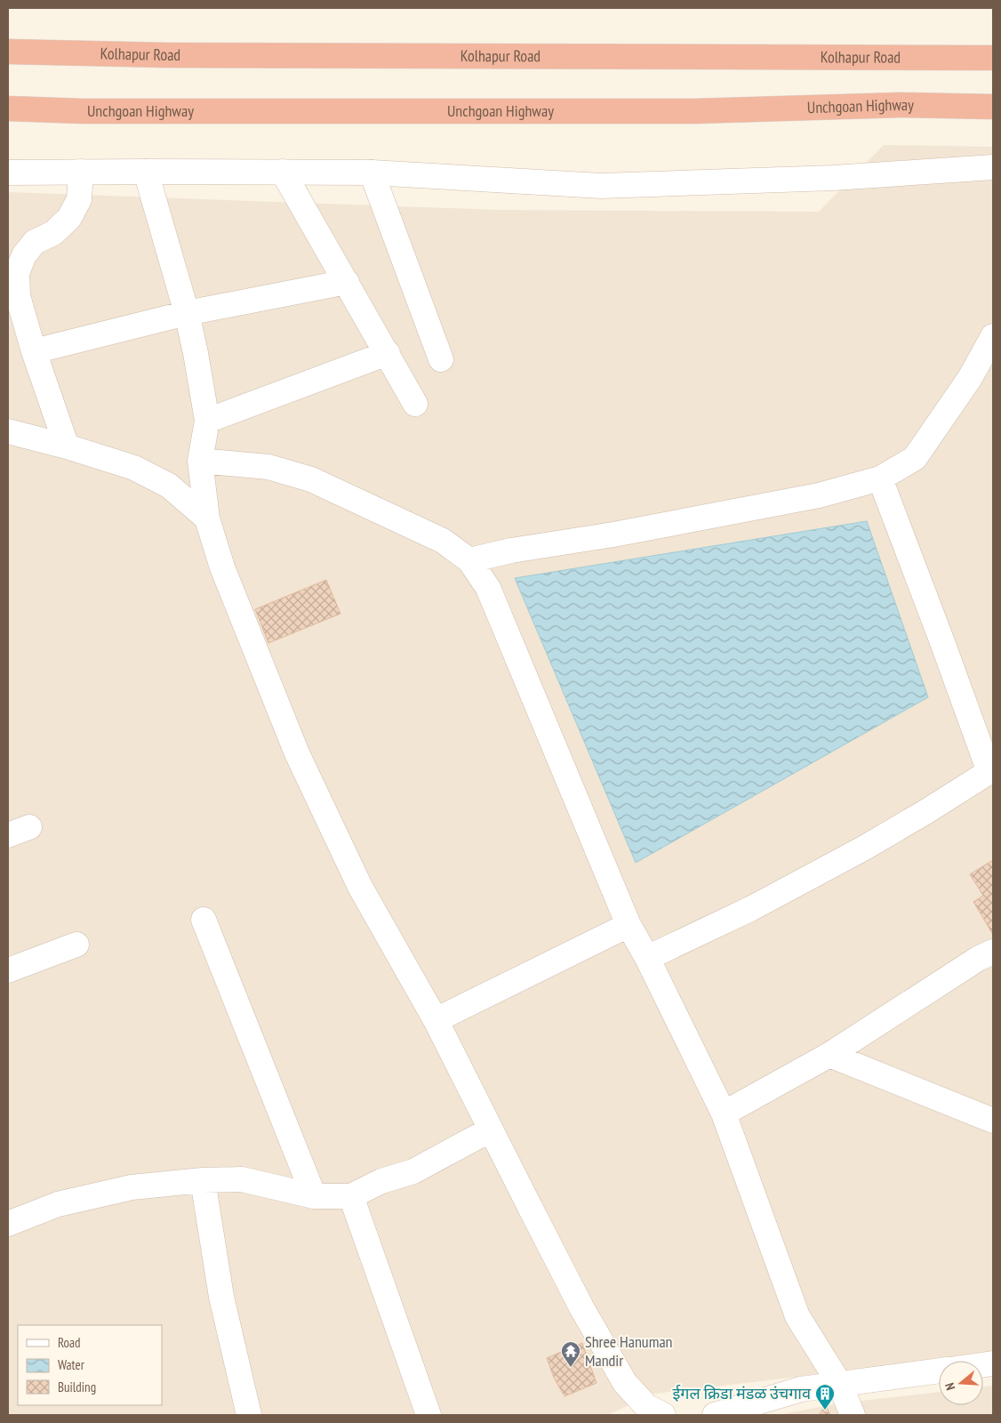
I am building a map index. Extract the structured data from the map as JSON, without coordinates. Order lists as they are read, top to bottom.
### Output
{
  "streets": {
    "highway": ["Kolhapur Road", "Unchgoan Highway"]
  },
  "places": {
    "temple": ["Shree Hanuman Mandir"],
    "building": ["ईगल क्रिडा मंडळ उंचगाव"]
  },
  "legend": ["Road", "Water", "Building"],
  "north": "left"
}
